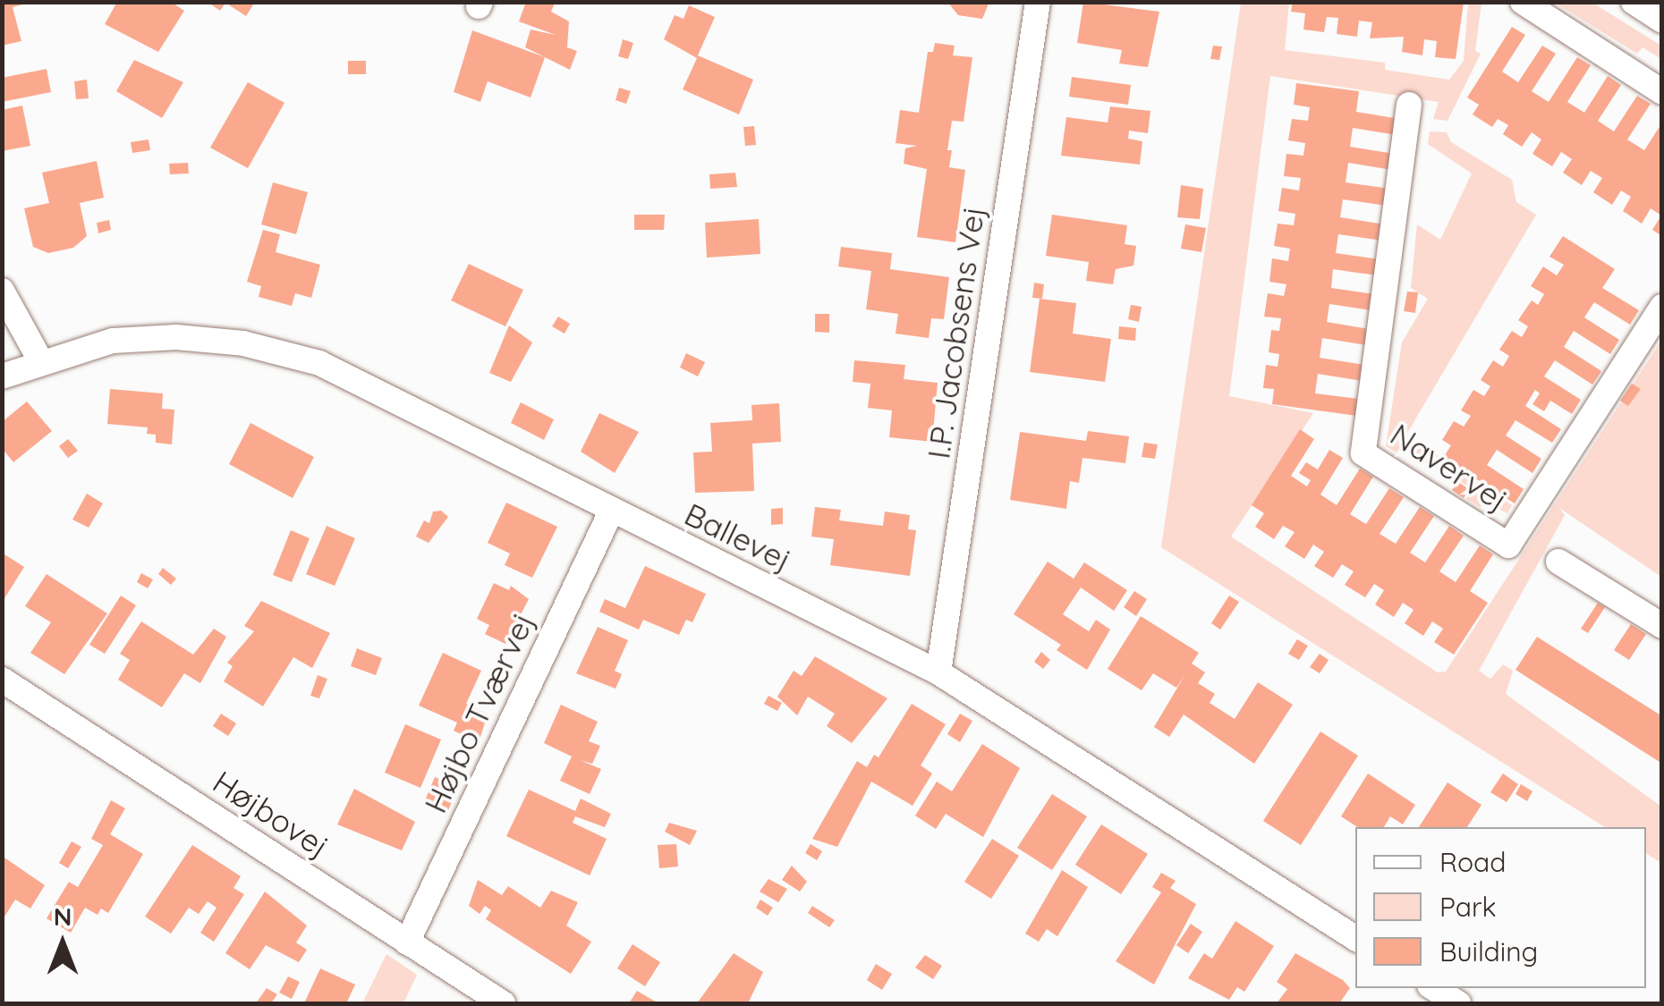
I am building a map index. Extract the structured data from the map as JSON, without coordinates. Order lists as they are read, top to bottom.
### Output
{
  "streets": {
    "street": [
      "I.P. Jacobsens Vej",
      "Navervej",
      "Ballevej",
      "Højbo Tværvej",
      "Højbovej"
    ]
  },
  "crossings": [
    ["I.P. Jacobsens Vej", "Ballevej"],
    ["Ballevej", "Højbo Tværvej"],
    ["Højbo Tværvej", "Højbovej"]
  ],
  "legend": ["Road", "Park", "Building"],
  "north": "top"
}
